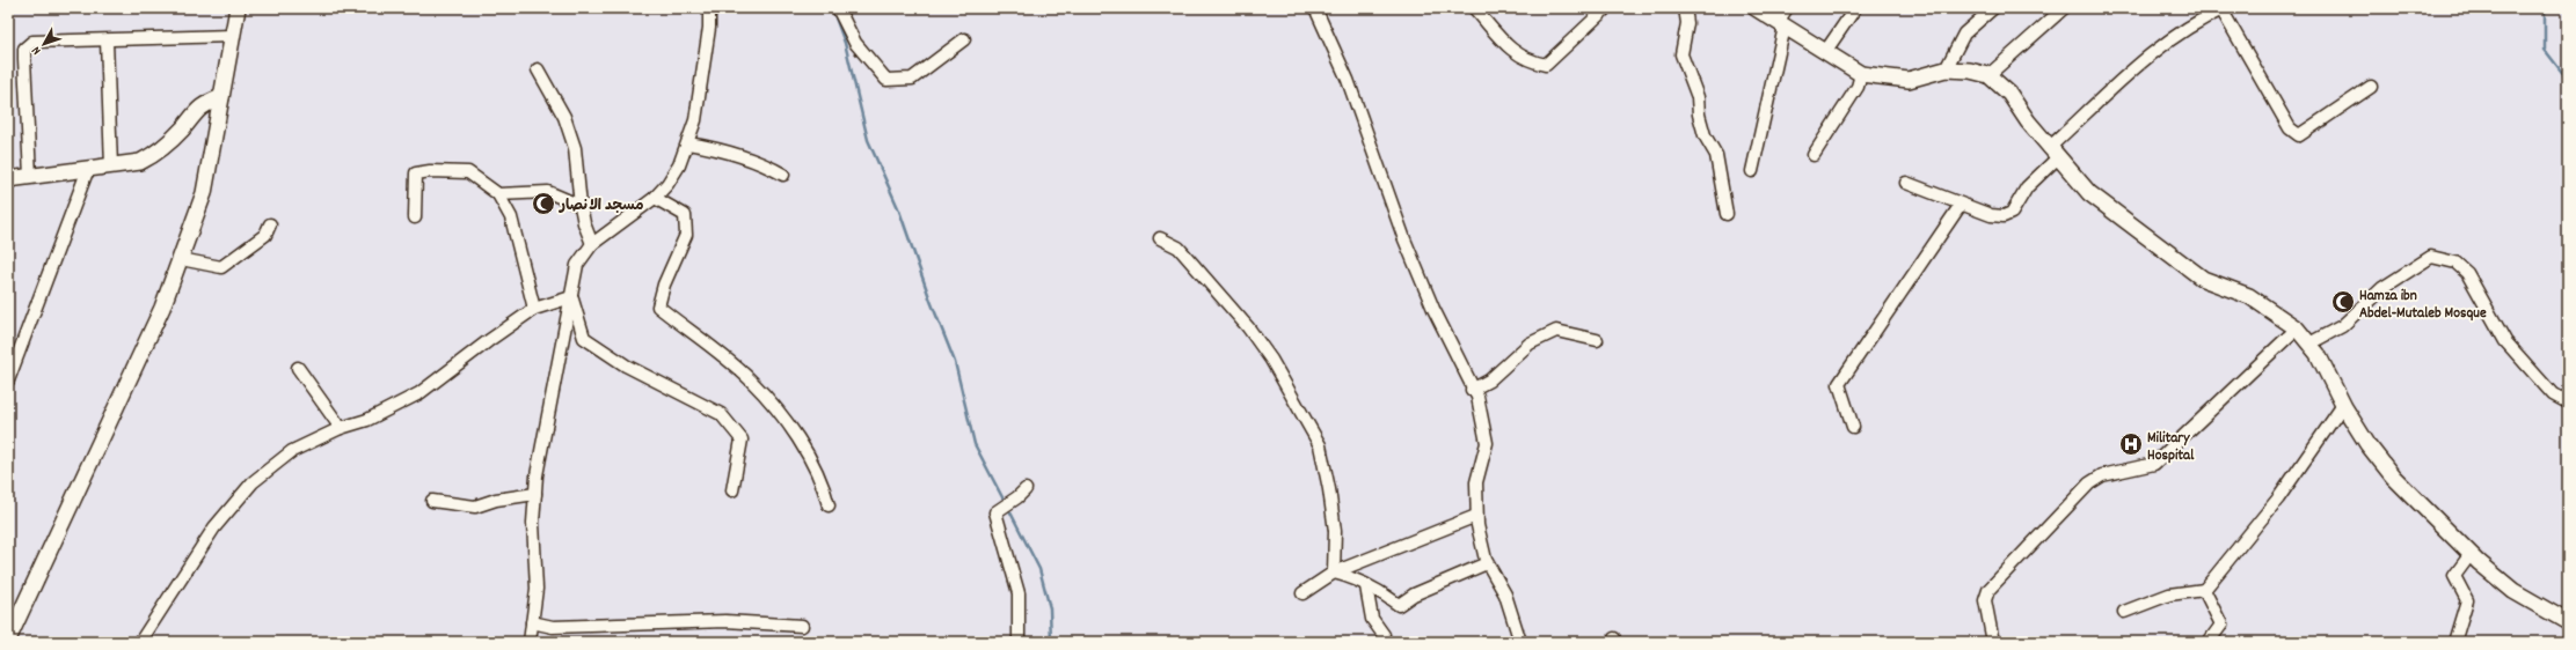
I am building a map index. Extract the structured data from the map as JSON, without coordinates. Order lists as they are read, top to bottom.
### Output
{
  "places": {
    "mosque": ["مسجد الانصار", "Hamza ibn Abdel-Mutaleb Mosque"],
    "hospital": ["Military Hospital"]
  },
  "north": "bottom left"
}
